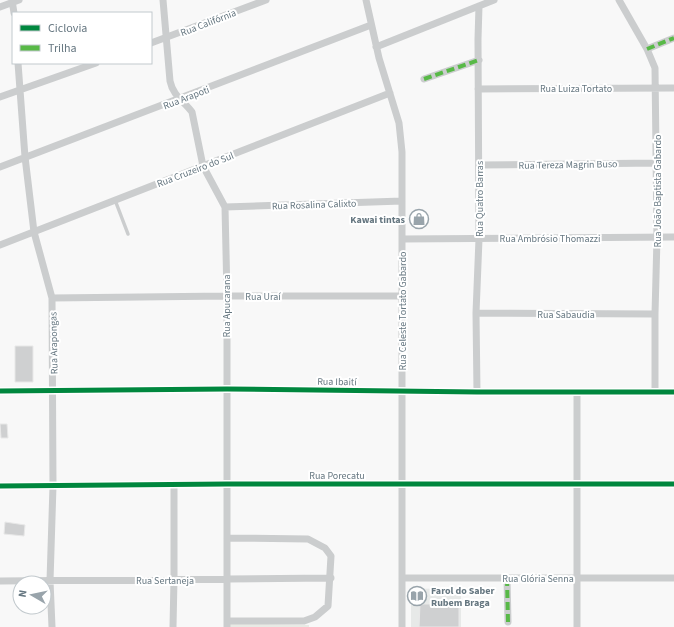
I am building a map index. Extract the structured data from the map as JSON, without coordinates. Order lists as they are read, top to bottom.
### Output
{
  "streets": {
    "street": [
      "Rua Califórnia",
      "Rua Luiza Tortato",
      "Rua Arapoti",
      "Rua Tereza Magrin Buso",
      "Rua Cruzeiro do Sul",
      "Rua João Baptista Gabardo",
      "Rua Quatro Barras",
      "Rua Rosalina Calixto",
      "Rua Ambrósio Thomazzi",
      "Rua Uraí",
      "Rua Apucarana",
      "Rua Celeste Tortato Gabardo",
      "Rua Sabaudia",
      "Rua Arapongas",
      "Rua Ibaití",
      "Rua Porecatu",
      "Rua Glória Senna",
      "Rua Sertaneja"
    ]
  },
  "crossings": [
    ["Rua Califórnia", "Rua Apucarana"],
    ["Rua Luiza Tortato", "Rua João Baptista Gabardo"],
    ["Rua Luiza Tortato", "Rua Quatro Barras"],
    ["Rua Arapoti", "Rua Apucarana"],
    ["Rua Arapoti", "Rua Celeste Tortato Gabardo"],
    ["Rua Arapoti", "Rua Arapongas"],
    ["Rua Tereza Magrin Buso", "Rua João Baptista Gabardo"],
    ["Rua Tereza Magrin Buso", "Rua Quatro Barras"],
    ["Rua Cruzeiro do Sul", "Rua Apucarana"],
    ["Rua Cruzeiro do Sul", "Rua Celeste Tortato Gabardo"],
    ["Rua Cruzeiro do Sul", "Rua Arapongas"],
    ["Rua João Baptista Gabardo", "Rua Ambrósio Thomazzi"],
    ["Rua João Baptista Gabardo", "Rua Sabaudia"],
    ["Rua João Baptista Gabardo", "Rua Ibaití"],
    ["Rua Quatro Barras", "Rua Ambrósio Thomazzi"],
    ["Rua Quatro Barras", "Rua Sabaudia"],
    ["Rua Quatro Barras", "Rua Ibaití"],
    ["Rua Rosalina Calixto", "Rua Apucarana"],
    ["Rua Rosalina Calixto", "Rua Celeste Tortato Gabardo"],
    ["Rua Ambrósio Thomazzi", "Rua Celeste Tortato Gabardo"],
    ["Rua Uraí", "Rua Apucarana"],
    ["Rua Uraí", "Rua Celeste Tortato Gabardo"],
    ["Rua Uraí", "Rua Arapongas"],
    ["Rua Apucarana", "Rua Ibaití"],
    ["Rua Apucarana", "Rua Porecatu"],
    ["Rua Apucarana", "Rua Sertaneja"],
    ["Rua Celeste Tortato Gabardo", "Rua Ibaití"],
    ["Rua Celeste Tortato Gabardo", "Rua Porecatu"],
    ["Rua Celeste Tortato Gabardo", "Rua Glória Senna"],
    ["Rua Arapongas", "Rua Ibaití"],
    ["Rua Arapongas", "Rua Porecatu"]
  ],
  "places": {
    "shop": ["Kawai tintas"],
    "library": ["Farol do Saber Rubem Braga"]
  },
  "legend": ["Ciclovia", "Trilha"],
  "north": "left"
}
